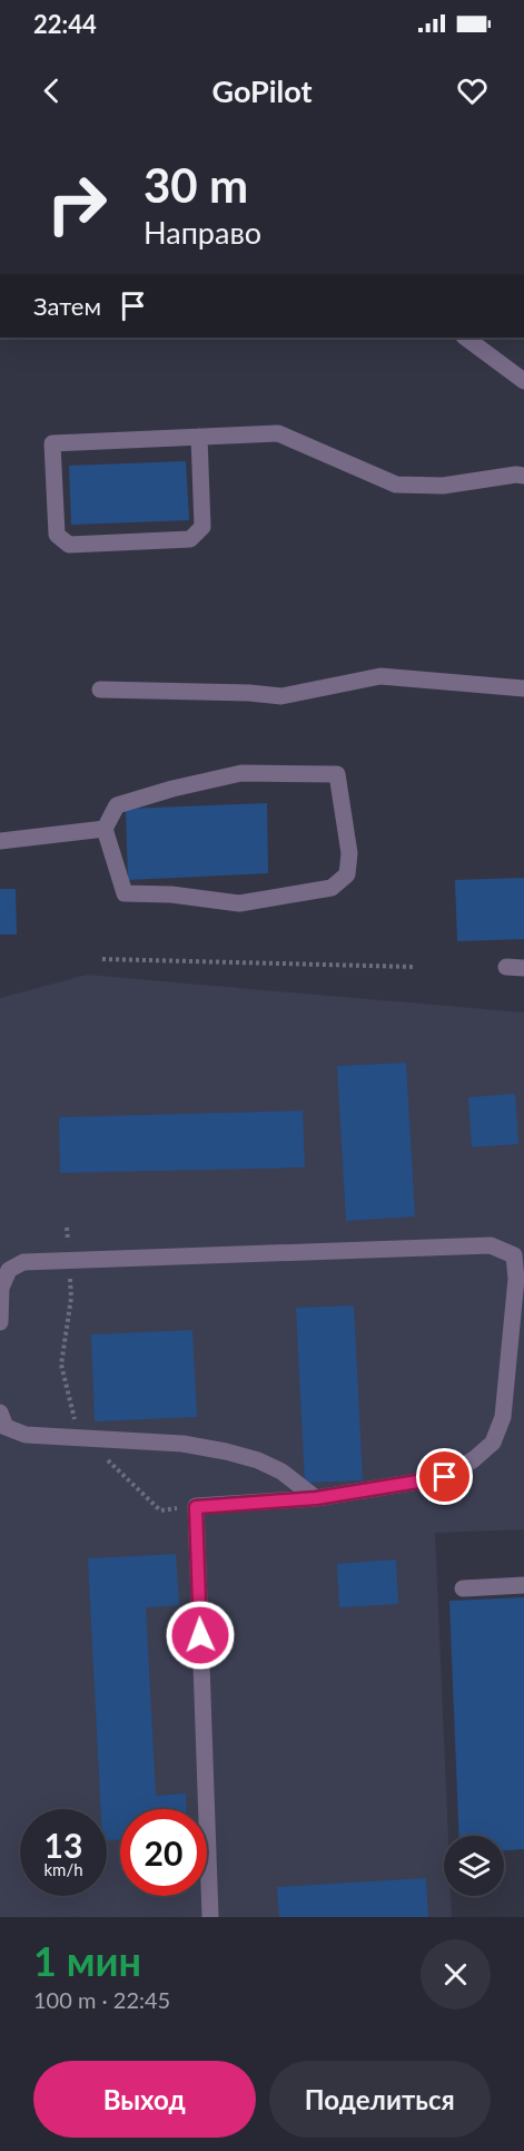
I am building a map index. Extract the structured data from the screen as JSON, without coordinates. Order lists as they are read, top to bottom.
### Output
{
  "page": {
    "status": "22:44",
    "header": "GoPilot",
    "turn": ["30 m", "Направо"],
    "then": "Затем",
    "speed": "13 km/h",
    "limit": "20",
    "heading": ["1 мин", "100 m · 22:45"],
    "buttons": ["Выход", "Поделиться"]
  }
}
